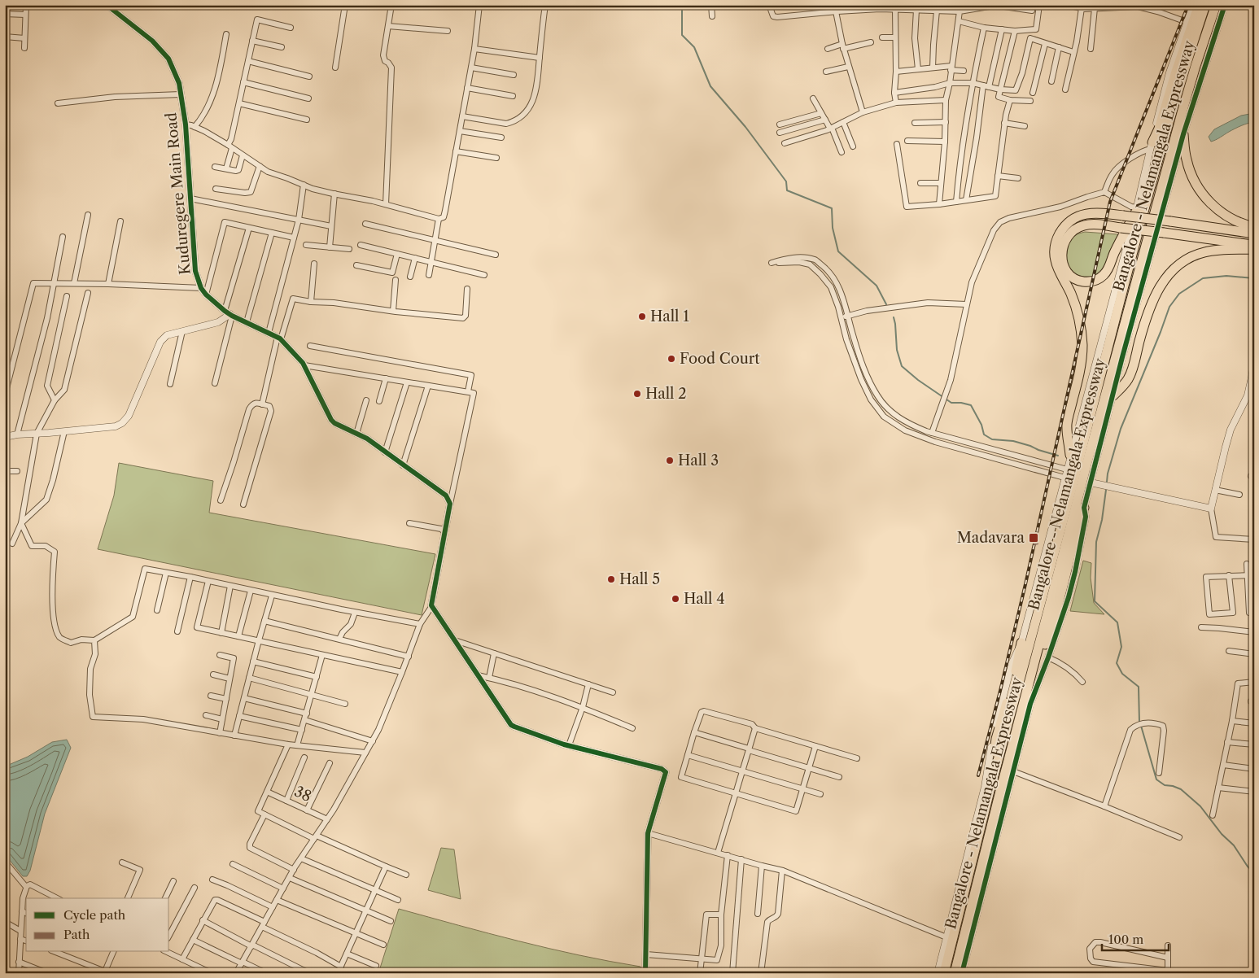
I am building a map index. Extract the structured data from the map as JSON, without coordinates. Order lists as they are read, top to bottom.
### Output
{
  "streets": {
    "highway": ["Bangalore - Nelamangala Expressway"],
    "street": ["Kuduregere Main Road", "38"]
  },
  "places": {
    "other": [
      "Hall 1",
      "Food Court",
      "Hall 2",
      "Hall 3",
      "Hall 5",
      "Hall 4"
    ],
    "transit": ["Madavara"]
  },
  "legend": ["Cycle path", "Path"],
  "scale_bar": "100 m"
}
